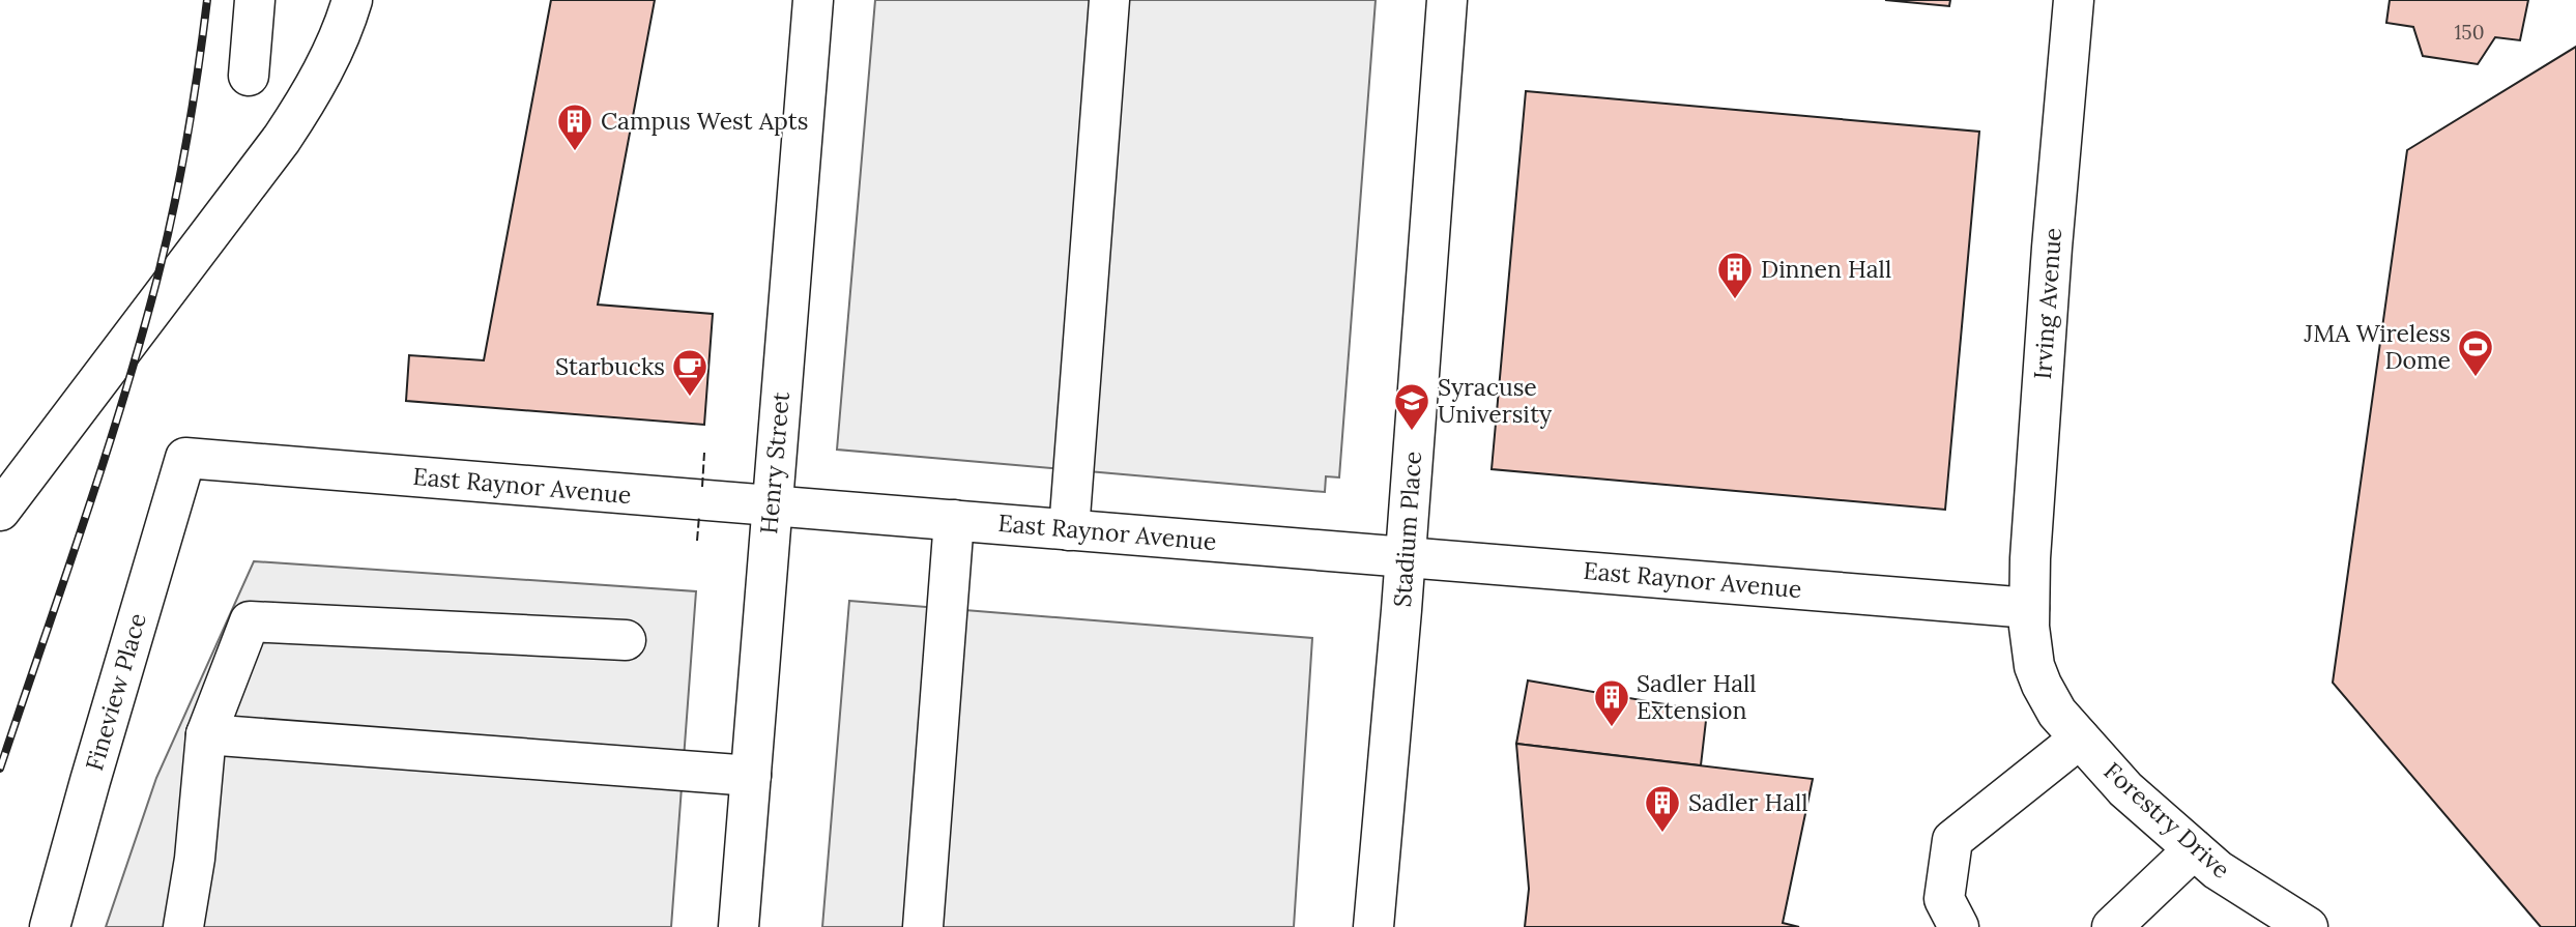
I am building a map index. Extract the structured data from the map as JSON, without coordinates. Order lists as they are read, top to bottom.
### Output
{
  "streets": {
    "street": [
      "Irving Avenue",
      "Henry Street",
      "East Raynor Avenue",
      "Stadium Place",
      "Fineview Place",
      "Forestry Drive"
    ]
  },
  "crossings": [
    ["Irving Avenue", "East Raynor Avenue"],
    ["Irving Avenue", "Forestry Drive"],
    ["Henry Street", "East Raynor Avenue"],
    ["East Raynor Avenue", "Stadium Place"],
    ["East Raynor Avenue", "Fineview Place"],
    ["East Raynor Avenue", "Forestry Drive"]
  ],
  "places": {
    "building": [
      "Campus West Apts",
      "Dinnen Hall",
      "Sadler Hall Extension",
      "Sadler Hall"
    ],
    "sports": ["JMA Wireless Dome"],
    "cafe": ["Starbucks"],
    "school or university": ["Syracuse University"]
  },
  "house_numbers": ["150"]
}
